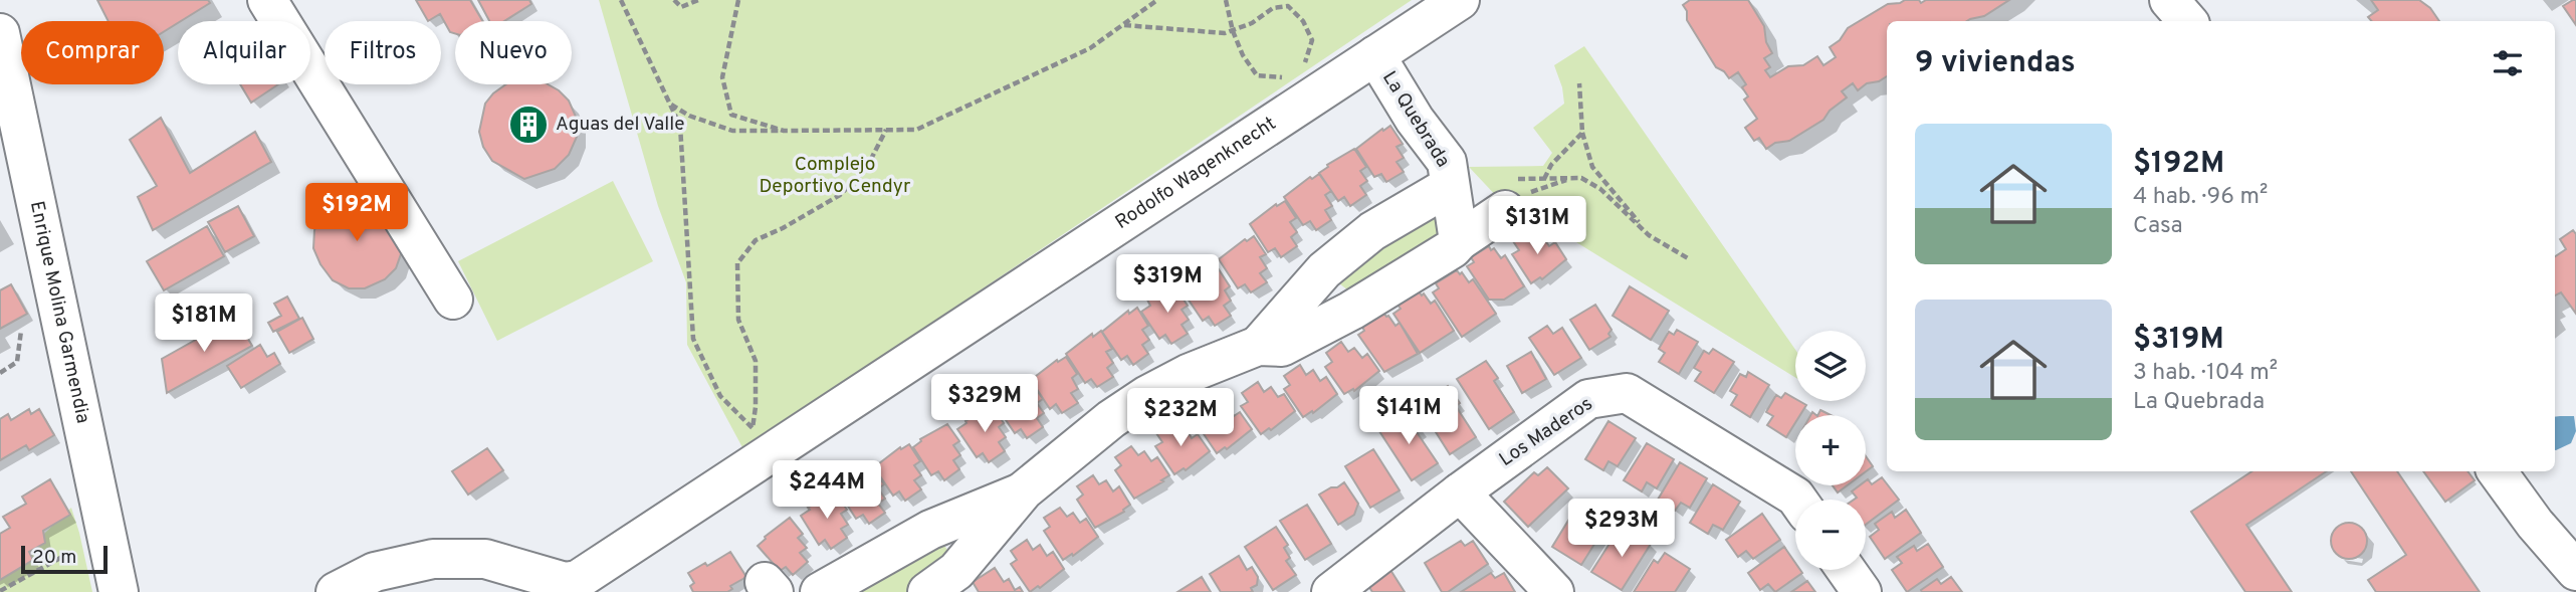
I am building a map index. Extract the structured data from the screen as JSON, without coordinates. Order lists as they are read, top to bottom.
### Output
{
  "streets": {
    "street": [
      "La Quebrada",
      "Rodolfo Wagenknecht",
      "Enrique Molina Garmendia",
      "Los Maderos"
    ]
  },
  "crossings": [
    ["La Quebrada", "Rodolfo Wagenknecht"]
  ],
  "parks": ["Complejo Deportivo Cendyr"],
  "places": {
    "building": ["Aguas del Valle"]
  },
  "scale_bar": "20 m",
  "page": {
    "chip": [
      "Comprar",
      "Alquilar",
      "Filtros",
      "Nuevo"
    ],
    "heading": "9 viviendas",
    "list": [
      {
        "name": "$192M",
        "note": "4 hab. · 96 m² · Casa"
      },
      {
        "name": "$319M",
        "note": "3 hab. · 104 m² · La Quebrada"
      }
    ],
    "price": [
      "$192M",
      "$131M",
      "$319M",
      "$181M",
      "$329M",
      "$141M",
      "$232M",
      "$244M",
      "$293M"
    ],
    "map_buttons": ["+", "−"],
    "scale": "20 m"
  }
}
